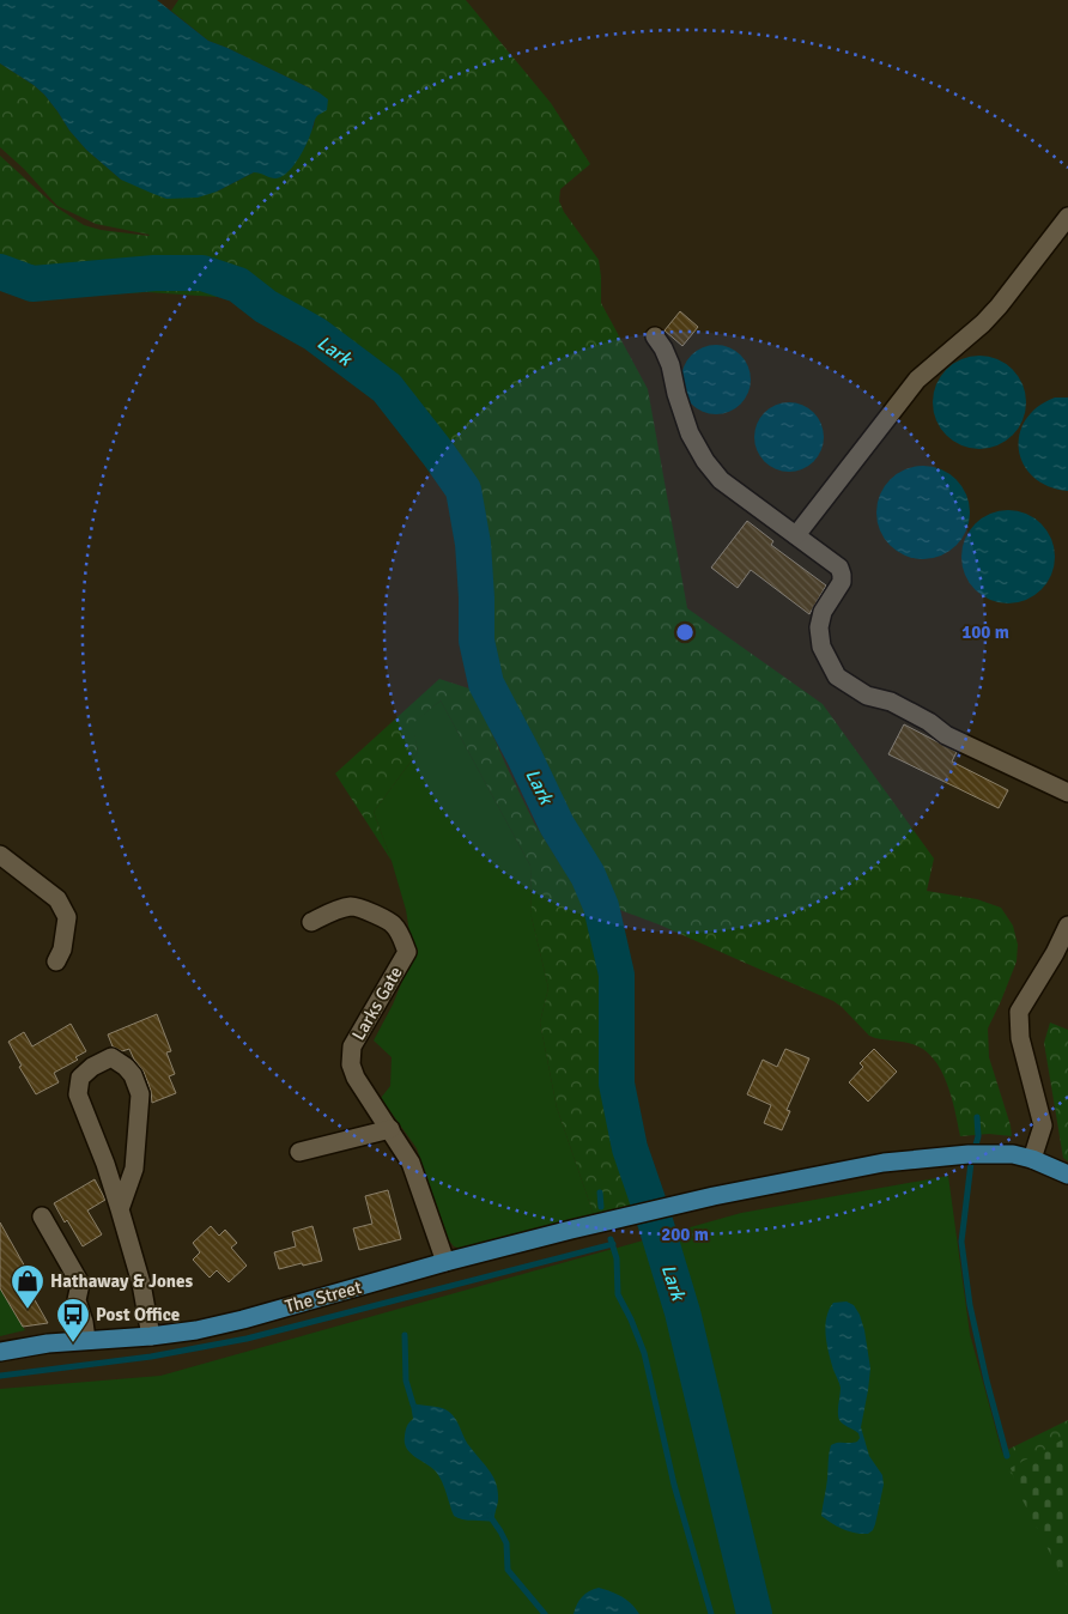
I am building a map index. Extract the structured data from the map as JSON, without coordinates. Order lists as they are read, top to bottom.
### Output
{
  "streets": {
    "main road": ["The Street"],
    "street": ["Larks Gate"]
  },
  "crossings": [
    ["Larks Gate", "The Street"]
  ],
  "water": ["Lark"],
  "places": {
    "shop": ["Hathaway & Jones"],
    "bus stop": ["Post Office"]
  },
  "rings": ["100 m", "200 m"]
}
